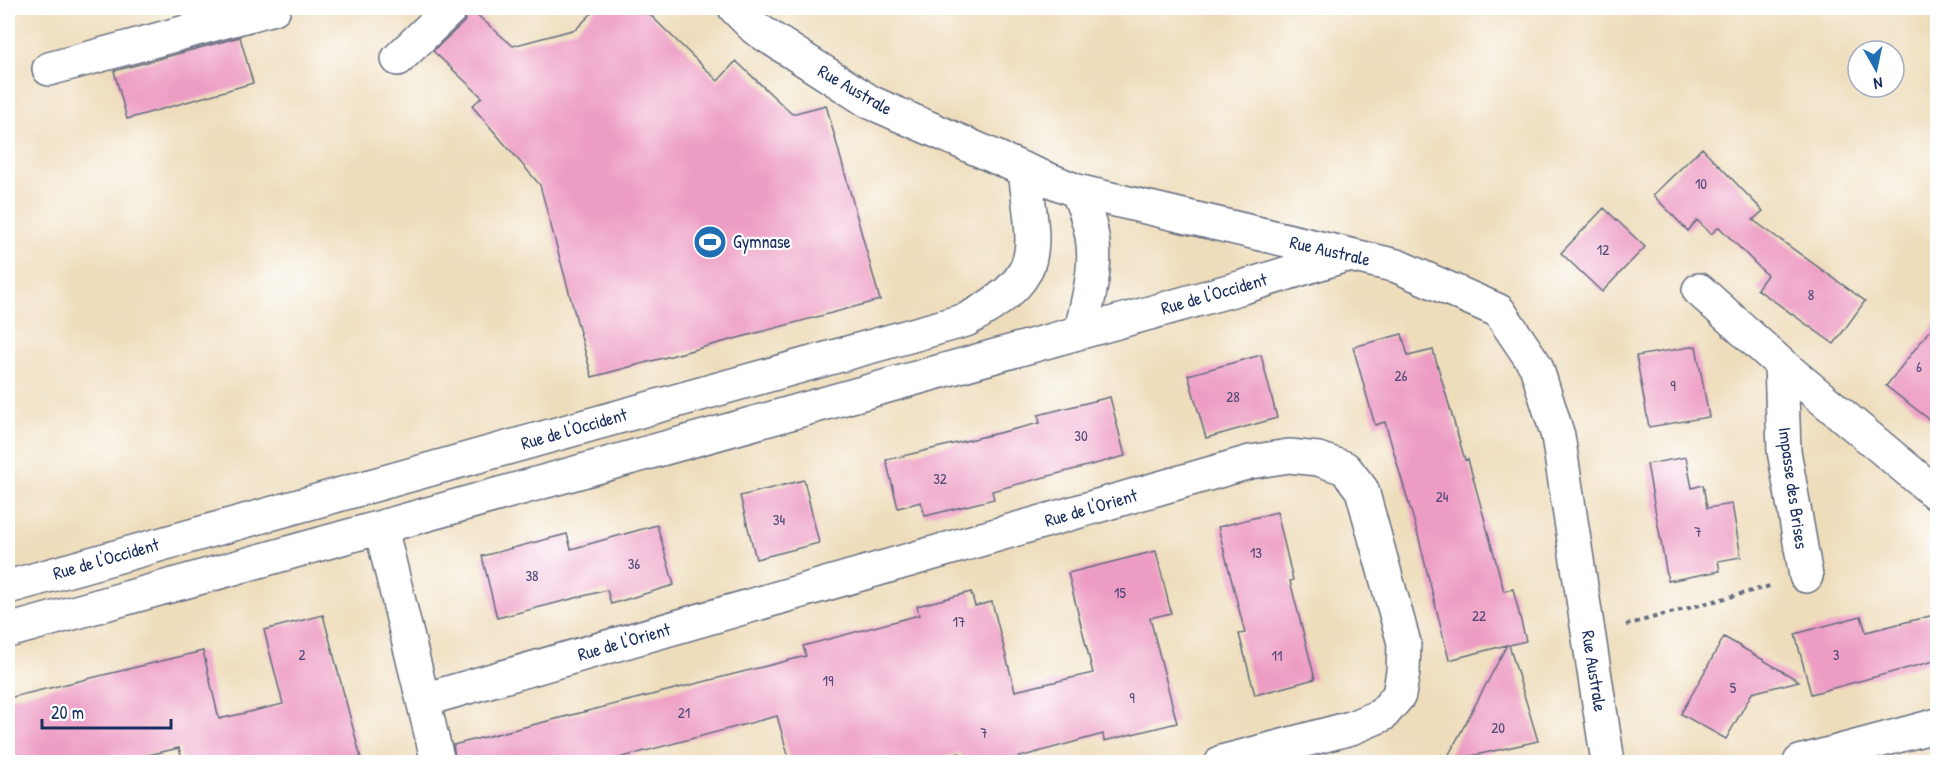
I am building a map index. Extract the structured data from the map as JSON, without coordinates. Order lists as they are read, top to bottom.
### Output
{
  "streets": {
    "street": [
      "Rue Australe",
      "Rue de l'Occident",
      "Impasse des Brises",
      "Rue de l'Orient"
    ]
  },
  "crossings": [
    ["Rue Australe", "Rue de l'Occident"]
  ],
  "places": {
    "sports": ["Gymnase"]
  },
  "house_numbers": [
    "10",
    "12",
    "8",
    "6",
    "26",
    "9",
    "28",
    "30",
    "32",
    "24",
    "34",
    "7",
    "13",
    "36",
    "38",
    "15",
    "22",
    "17",
    "2",
    "3",
    "11",
    "19",
    "5",
    "9",
    "21",
    "20",
    "7"
  ],
  "scale_bar": "20 m",
  "north": "bottom"
}
